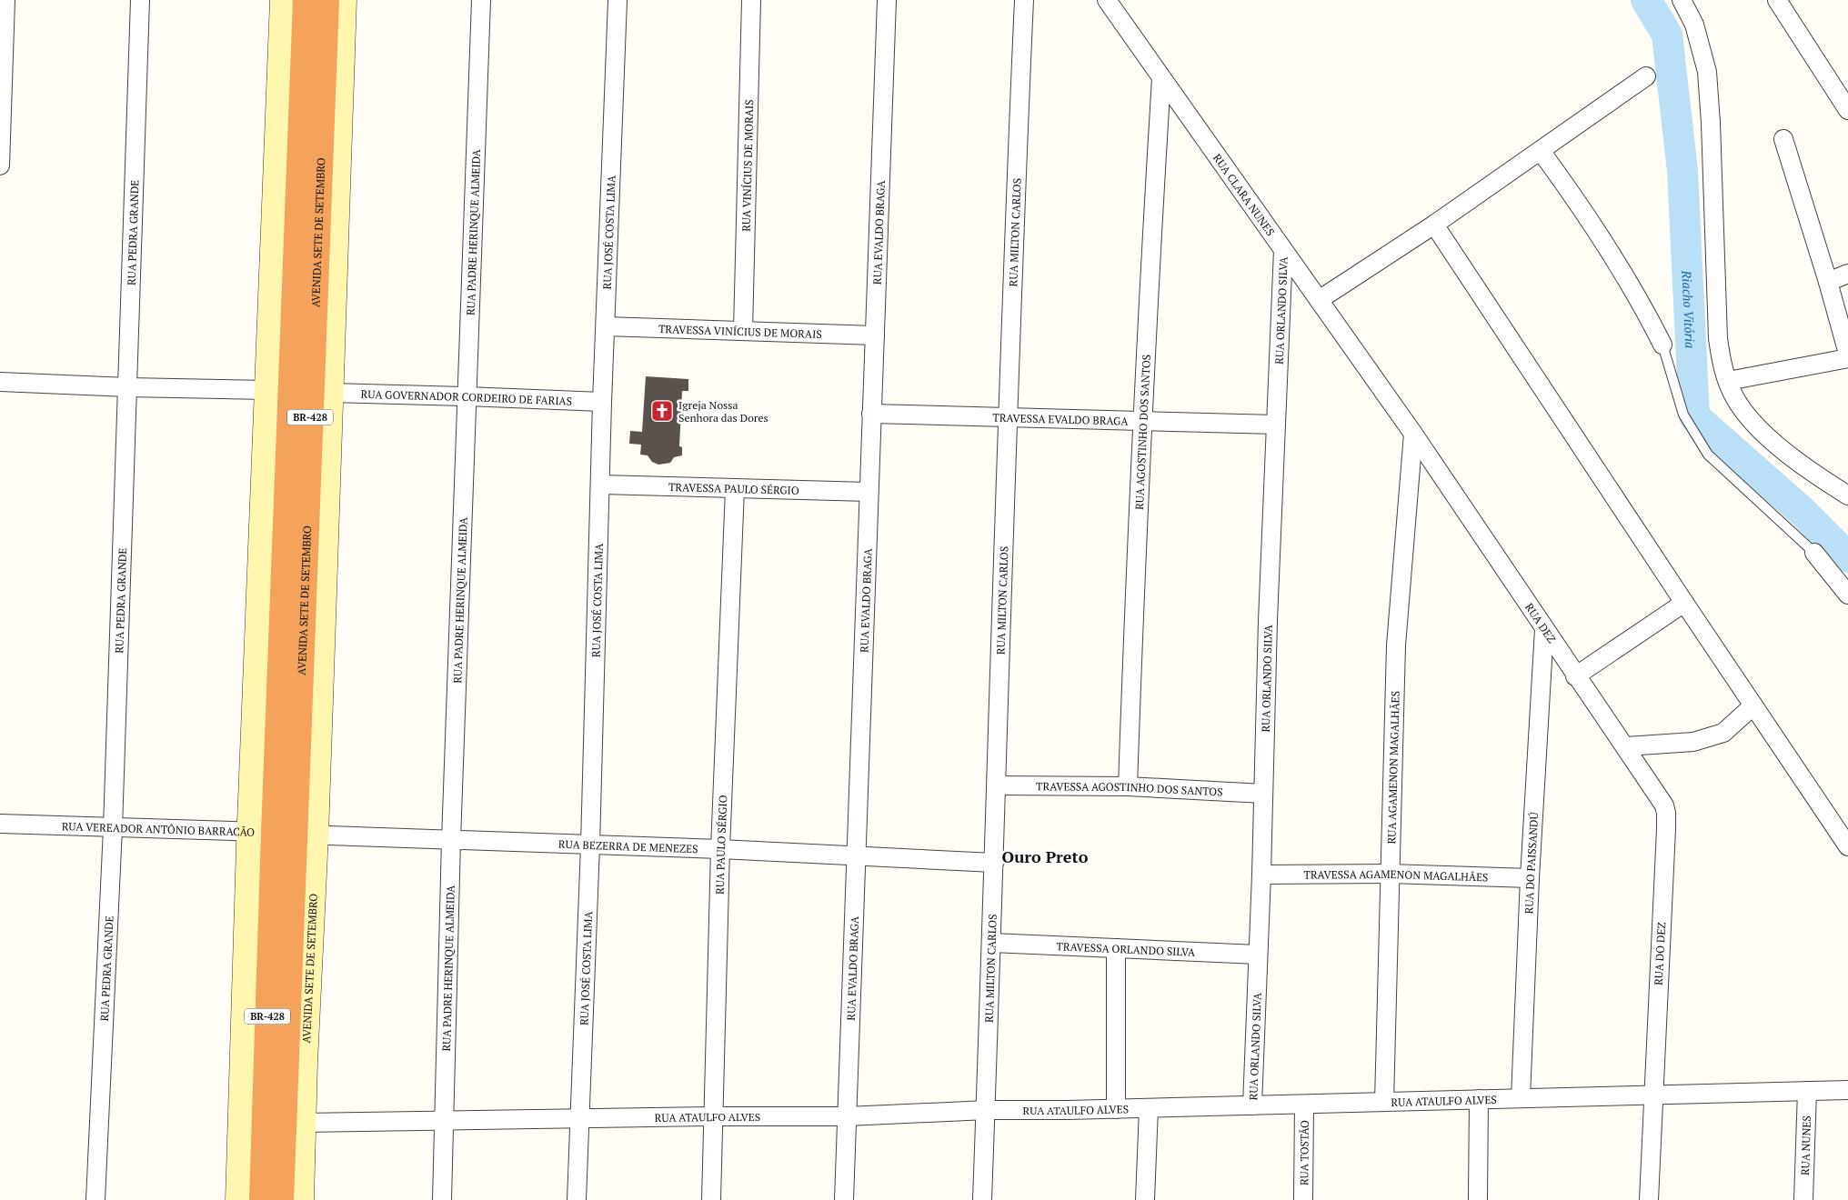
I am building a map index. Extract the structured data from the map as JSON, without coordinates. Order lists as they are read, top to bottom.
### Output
{
  "streets": {
    "highway": ["AVENIDA SETE DE SETEMBRO", "BR-428"],
    "street": [
      "RUA VINÍCIUS DE MORAIS",
      "RUA CLARA NUNES",
      "RUA PEDRA GRANDE",
      "RUA PADRE HERINQUE ALMEIDA",
      "RUA JOSÉ COSTA LIMA",
      "RUA EVALDO BRAGA",
      "RUA MILTON CARLOS",
      "RUA ORLANDO SILVA",
      "TRAVESSA VINÍCIUS DE MORAIS",
      "RUA GOVERNADOR CORDEIRO DE FARIAS",
      "TRAVESSA EVALDO BRAGA",
      "RUA AGOSTINHO DOS SANTOS",
      "TRAVESSA PAULO SÉRGIO",
      "RUA DEZ",
      "RUA AGAMENON MAGALHÃES",
      "TRAVESSA AGOSTINHO DOS SANTOS",
      "RUA VEREADOR ANTÔNIO BARRACÃO",
      "RUA PAULO SÉRGIO",
      "RUA BEZERRA DE MENEZES",
      "RUA DO PAISSANDÚ",
      "TRAVESSA AGAMENON MAGALHÃES",
      "TRAVESSA ORLANDO SILVA",
      "RUA DO DEZ",
      "RUA ATAULFO ALVES",
      "RUA NUNES",
      "RUA TOSTÃO"
    ]
  },
  "crossings": [
    ["RUA VINÍCIUS DE MORAIS", "TRAVESSA VINÍCIUS DE MORAIS"],
    ["RUA CLARA NUNES", "RUA ORLANDO SILVA"],
    ["RUA CLARA NUNES", "RUA AGOSTINHO DOS SANTOS"],
    ["RUA CLARA NUNES", "RUA DEZ"],
    ["RUA CLARA NUNES", "RUA AGAMENON MAGALHÃES"],
    ["RUA PEDRA GRANDE", "RUA VEREADOR ANTÔNIO BARRACÃO"],
    ["AVENIDA SETE DE SETEMBRO", "RUA GOVERNADOR CORDEIRO DE FARIAS"],
    ["AVENIDA SETE DE SETEMBRO", "RUA VEREADOR ANTÔNIO BARRACÃO"],
    ["AVENIDA SETE DE SETEMBRO", "RUA BEZERRA DE MENEZES"],
    ["AVENIDA SETE DE SETEMBRO", "RUA ATAULFO ALVES"],
    ["RUA PADRE HERINQUE ALMEIDA", "RUA GOVERNADOR CORDEIRO DE FARIAS"],
    ["RUA PADRE HERINQUE ALMEIDA", "RUA BEZERRA DE MENEZES"],
    ["RUA PADRE HERINQUE ALMEIDA", "RUA ATAULFO ALVES"],
    ["RUA JOSÉ COSTA LIMA", "TRAVESSA VINÍCIUS DE MORAIS"],
    ["RUA JOSÉ COSTA LIMA", "RUA GOVERNADOR CORDEIRO DE FARIAS"],
    ["RUA JOSÉ COSTA LIMA", "TRAVESSA PAULO SÉRGIO"],
    ["RUA JOSÉ COSTA LIMA", "RUA BEZERRA DE MENEZES"],
    ["RUA JOSÉ COSTA LIMA", "RUA ATAULFO ALVES"],
    ["RUA EVALDO BRAGA", "TRAVESSA VINÍCIUS DE MORAIS"],
    ["RUA EVALDO BRAGA", "TRAVESSA EVALDO BRAGA"],
    ["RUA EVALDO BRAGA", "TRAVESSA PAULO SÉRGIO"],
    ["RUA EVALDO BRAGA", "RUA BEZERRA DE MENEZES"],
    ["RUA EVALDO BRAGA", "RUA ATAULFO ALVES"],
    ["RUA MILTON CARLOS", "TRAVESSA EVALDO BRAGA"],
    ["RUA MILTON CARLOS", "TRAVESSA AGOSTINHO DOS SANTOS"],
    ["RUA MILTON CARLOS", "RUA BEZERRA DE MENEZES"],
    ["RUA MILTON CARLOS", "TRAVESSA ORLANDO SILVA"],
    ["RUA MILTON CARLOS", "RUA ATAULFO ALVES"],
    ["RUA ORLANDO SILVA", "TRAVESSA EVALDO BRAGA"],
    ["RUA ORLANDO SILVA", "TRAVESSA AGOSTINHO DOS SANTOS"],
    ["RUA ORLANDO SILVA", "TRAVESSA AGAMENON MAGALHÃES"],
    ["RUA ORLANDO SILVA", "TRAVESSA ORLANDO SILVA"],
    ["RUA ORLANDO SILVA", "RUA ATAULFO ALVES"],
    ["TRAVESSA EVALDO BRAGA", "RUA AGOSTINHO DOS SANTOS"],
    ["RUA AGOSTINHO DOS SANTOS", "TRAVESSA AGOSTINHO DOS SANTOS"],
    ["TRAVESSA PAULO SÉRGIO", "RUA PAULO SÉRGIO"],
    ["RUA DEZ", "RUA AGAMENON MAGALHÃES"],
    ["RUA DEZ", "RUA DO PAISSANDÚ"],
    ["RUA DEZ", "RUA DO DEZ"],
    ["RUA AGAMENON MAGALHÃES", "TRAVESSA AGAMENON MAGALHÃES"],
    ["RUA AGAMENON MAGALHÃES", "RUA ATAULFO ALVES"],
    ["RUA VEREADOR ANTÔNIO BARRACÃO", "RUA BEZERRA DE MENEZES"],
    ["RUA PAULO SÉRGIO", "RUA BEZERRA DE MENEZES"],
    ["RUA PAULO SÉRGIO", "RUA ATAULFO ALVES"],
    ["RUA DO PAISSANDÚ", "TRAVESSA AGAMENON MAGALHÃES"],
    ["RUA DO PAISSANDÚ", "RUA ATAULFO ALVES"],
    ["RUA DO DEZ", "RUA ATAULFO ALVES"],
    ["RUA ATAULFO ALVES", "RUA NUNES"],
    ["RUA ATAULFO ALVES", "RUA TOSTÃO"]
  ],
  "districts": ["Ouro Preto"],
  "water": ["Riacho Vitória"],
  "places": {
    "church": ["Igreja Nossa Senhora das Dores"]
  }
}
